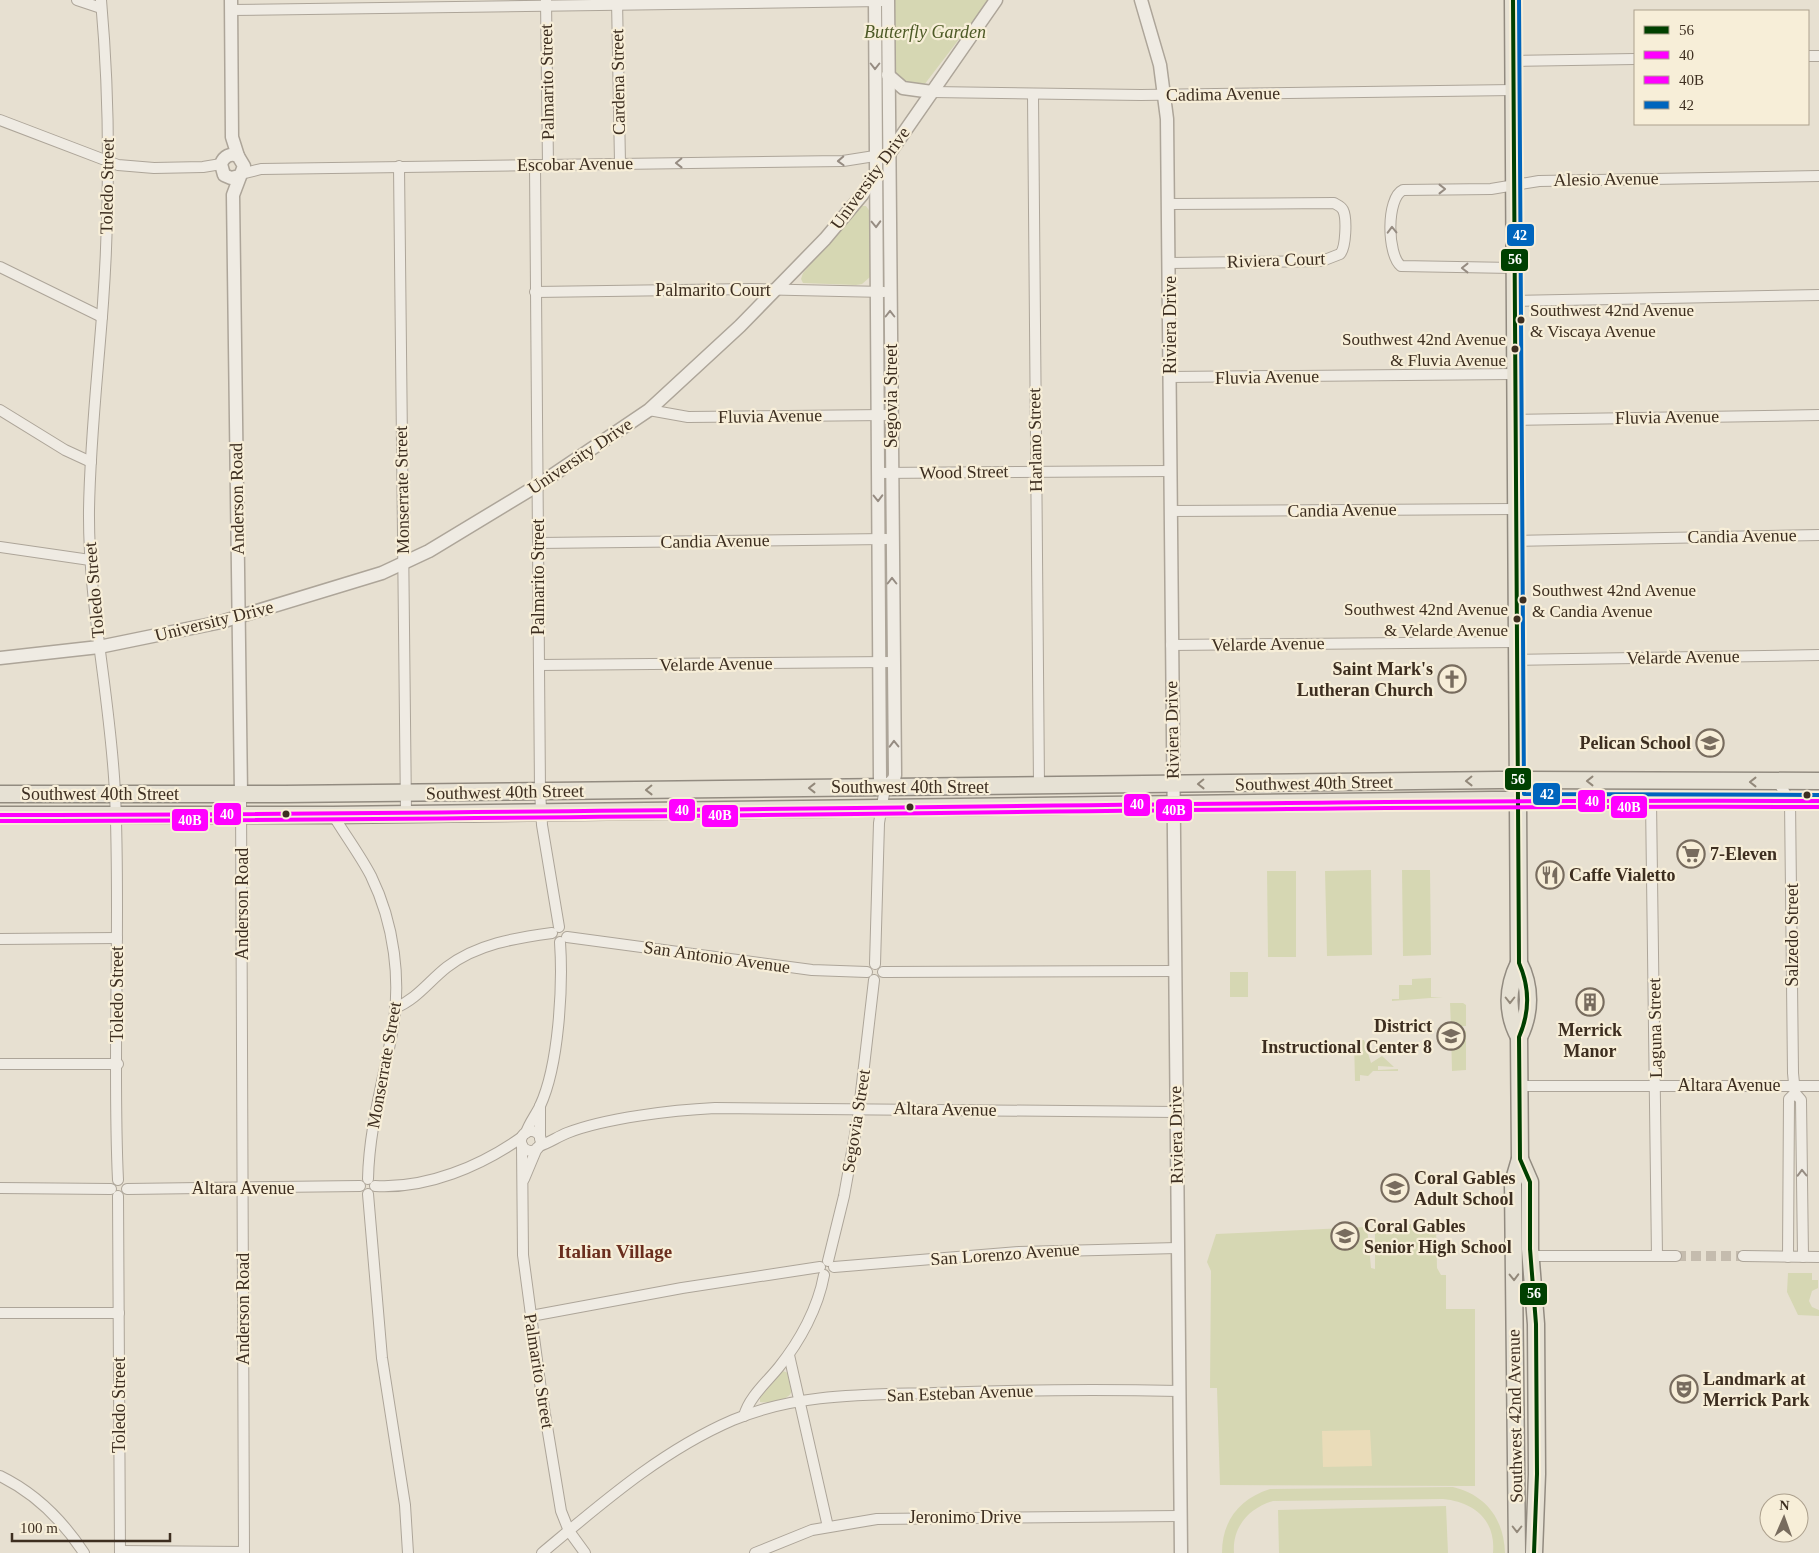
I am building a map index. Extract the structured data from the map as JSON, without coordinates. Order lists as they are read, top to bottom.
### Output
{
  "streets": {
    "main road": ["Southwest 40th Street", "Southwest 42nd Avenue"],
    "street": [
      "Palmarito Street",
      "Cardena Street",
      "Cadima Avenue",
      "Escobar Avenue",
      "University Drive",
      "Alesio Avenue",
      "Toledo Street",
      "Riviera Court",
      "Palmarito Court",
      "Riviera Drive",
      "Fluvia Avenue",
      "Segovia Street",
      "Harlano Street",
      "Wood Street",
      "Monserrate Street",
      "Anderson Road",
      "Candia Avenue",
      "Velarde Avenue",
      "Salzedo Street",
      "San Antonio Avenue",
      "Laguna Street",
      "Altara Avenue",
      "San Lorenzo Avenue",
      "San Esteban Avenue",
      "Jeronimo Drive"
    ]
  },
  "crossings": [
    ["Palmarito Street", "Escobar Avenue"],
    ["Palmarito Street", "University Drive"],
    ["Palmarito Street", "Palmarito Court"],
    ["Palmarito Street", "Candia Avenue"],
    ["Palmarito Street", "Velarde Avenue"],
    ["Palmarito Street", "Southwest 40th Street"],
    ["Palmarito Street", "San Antonio Avenue"],
    ["Palmarito Street", "Altara Avenue"],
    ["Palmarito Street", "San Lorenzo Avenue"],
    ["Palmarito Street", "San Esteban Avenue"],
    ["Cardena Street", "Escobar Avenue"],
    ["Cadima Avenue", "University Drive"],
    ["Cadima Avenue", "Riviera Drive"],
    ["Cadima Avenue", "Harlano Street"],
    ["Cadima Avenue", "Southwest 42nd Avenue"],
    ["Escobar Avenue", "University Drive"],
    ["Escobar Avenue", "Toledo Street"],
    ["Escobar Avenue", "Segovia Street"],
    ["Escobar Avenue", "Monserrate Street"],
    ["Escobar Avenue", "Anderson Road"],
    ["University Drive", "Toledo Street"],
    ["University Drive", "Palmarito Court"],
    ["University Drive", "Fluvia Avenue"],
    ["University Drive", "Segovia Street"],
    ["University Drive", "Monserrate Street"],
    ["University Drive", "Anderson Road"],
    ["Alesio Avenue", "Southwest 42nd Avenue"],
    ["Toledo Street", "Southwest 40th Street"],
    ["Toledo Street", "Altara Avenue"],
    ["Riviera Court", "Riviera Drive"],
    ["Palmarito Court", "Segovia Street"],
    ["Riviera Drive", "Fluvia Avenue"],
    ["Riviera Drive", "Wood Street"],
    ["Riviera Drive", "Candia Avenue"],
    ["Riviera Drive", "Velarde Avenue"],
    ["Riviera Drive", "Southwest 40th Street"],
    ["Riviera Drive", "Altara Avenue"],
    ["Riviera Drive", "San Lorenzo Avenue"],
    ["Riviera Drive", "San Esteban Avenue"],
    ["Riviera Drive", "Jeronimo Drive"],
    ["Fluvia Avenue", "Segovia Street"],
    ["Fluvia Avenue", "Southwest 42nd Avenue"],
    ["Segovia Street", "Wood Street"],
    ["Segovia Street", "Candia Avenue"],
    ["Segovia Street", "Velarde Avenue"],
    ["Segovia Street", "Southwest 40th Street"],
    ["Segovia Street", "San Antonio Avenue"],
    ["Segovia Street", "Altara Avenue"],
    ["Segovia Street", "San Lorenzo Avenue"],
    ["Harlano Street", "Wood Street"],
    ["Harlano Street", "Southwest 40th Street"],
    ["Monserrate Street", "Southwest 40th Street"],
    ["Monserrate Street", "Altara Avenue"],
    ["Anderson Road", "Southwest 40th Street"],
    ["Anderson Road", "Altara Avenue"],
    ["Candia Avenue", "Southwest 42nd Avenue"],
    ["Velarde Avenue", "Southwest 42nd Avenue"],
    ["Southwest 40th Street", "Salzedo Street"],
    ["Southwest 40th Street", "Laguna Street"],
    ["Southwest 40th Street", "Southwest 42nd Avenue"],
    ["Salzedo Street", "Altara Avenue"],
    ["Laguna Street", "Altara Avenue"],
    ["Altara Avenue", "Southwest 42nd Avenue"]
  ],
  "districts": ["Italian Village"],
  "parks": ["Butterfly Garden"],
  "places": {
    "other": [
      "Southwest 42nd Avenue & Viscaya Avenue",
      "Southwest 42nd Avenue & Fluvia Avenue",
      "Southwest 42nd Avenue & Candia Avenue",
      "Southwest 42nd Avenue & Velarde Avenue"
    ],
    "church": ["Saint Mark's Lutheran Church"],
    "school or university": [
      "Pelican School",
      "District Instructional Center 8",
      "Coral Gables Adult School",
      "Coral Gables Senior High School"
    ],
    "supermarket": ["7-Eleven"],
    "restaurant": ["Caffe Vialetto"],
    "building": ["Merrick Manor"],
    "theatre": ["Landmark at Merrick Park"]
  },
  "lines": [
    "transit line 56",
    "transit line 42",
    "transit line 40",
    "transit line 40B"
  ],
  "legend": [
    "56",
    "40",
    "40B",
    "42"
  ],
  "scale_bar": "100 m",
  "north": "top"
}
